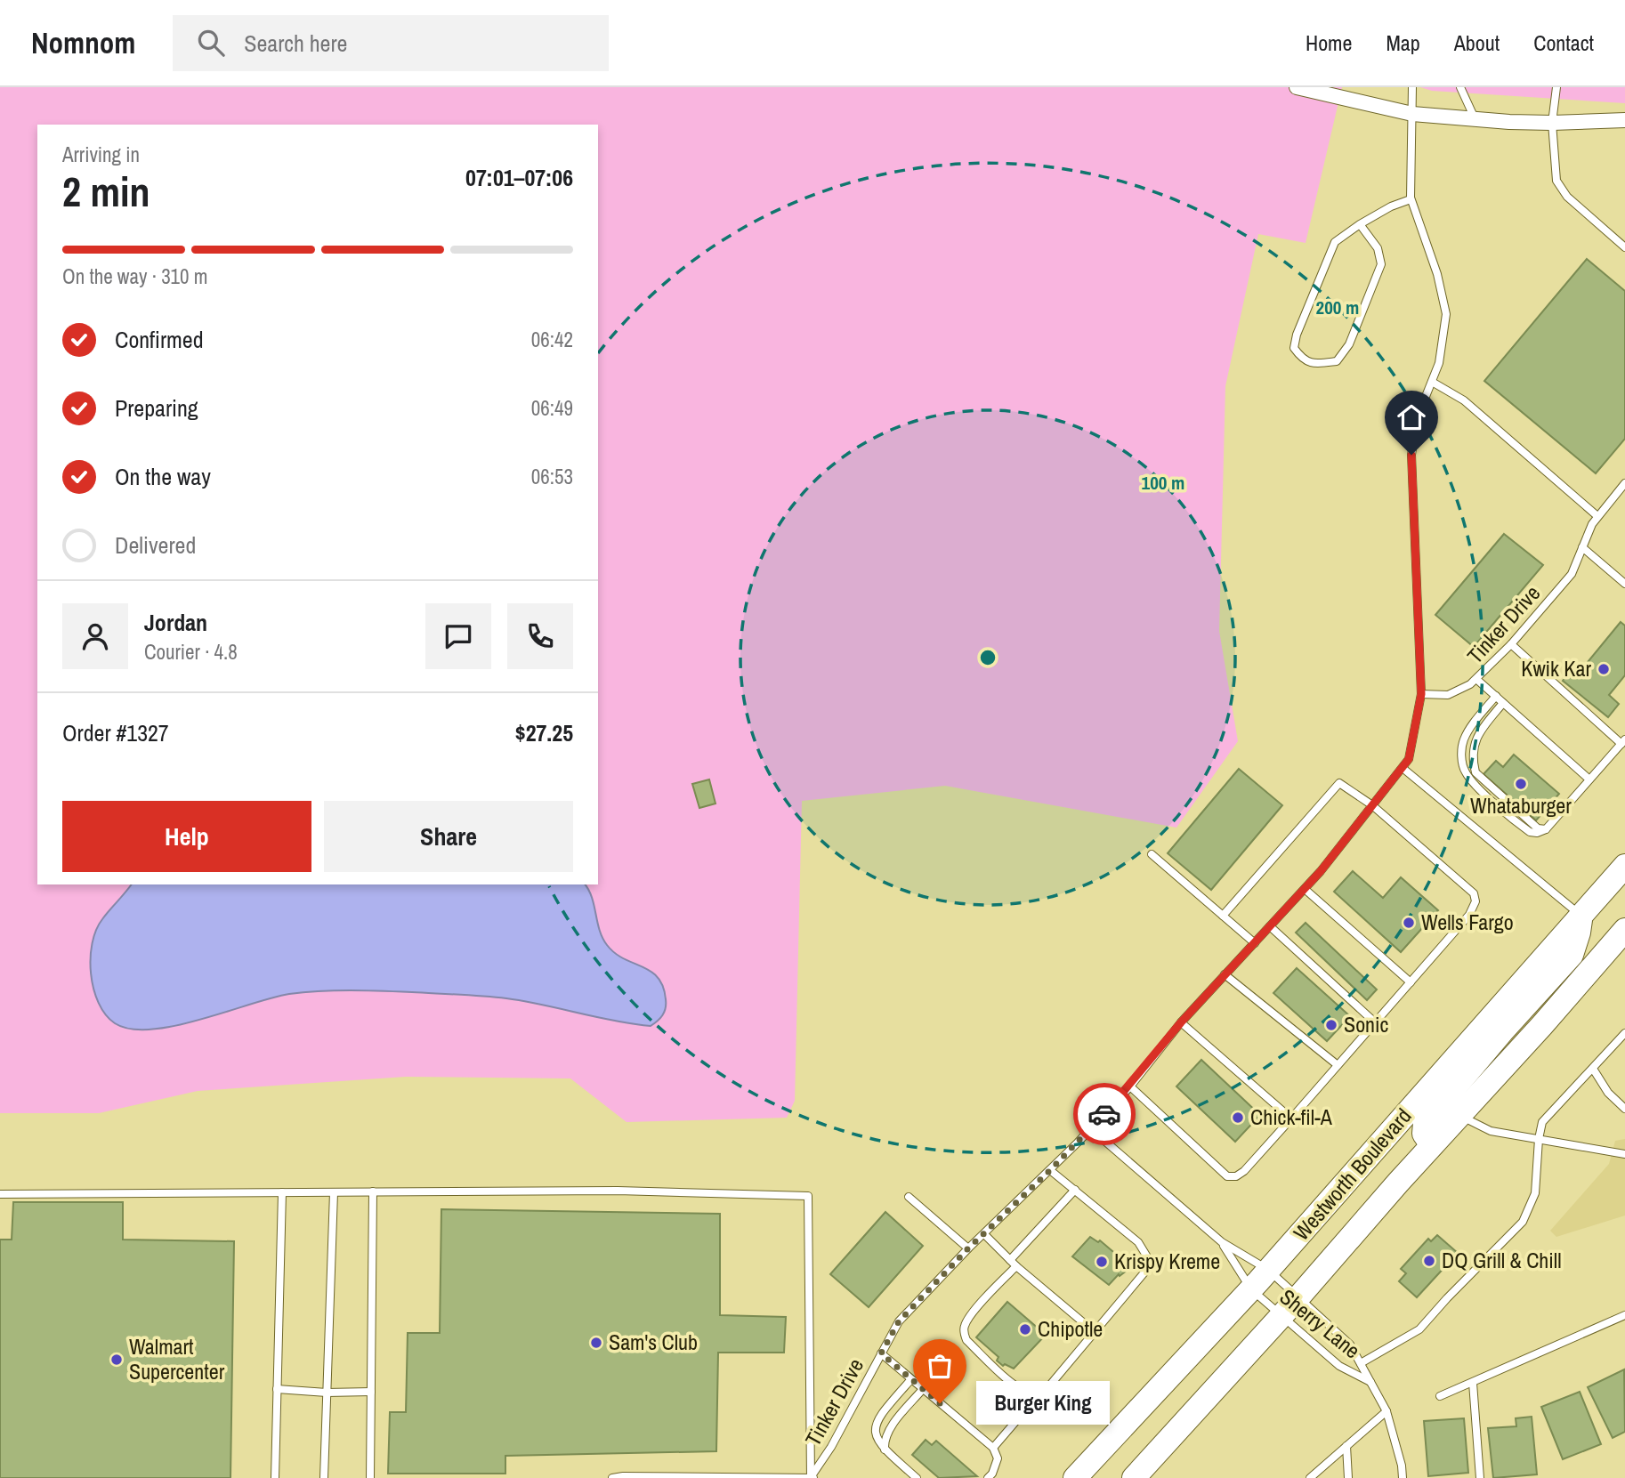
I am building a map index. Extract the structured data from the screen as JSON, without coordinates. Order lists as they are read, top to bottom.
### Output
{
  "streets": {
    "main road": ["Westworth Boulevard"],
    "lane": ["Tinker Drive", "Sherry Lane"]
  },
  "crossings": [
    ["Westworth Boulevard", "Sherry Lane"]
  ],
  "places": [
    "Kwik Kar",
    "Whataburger",
    "Wells Fargo",
    "Sonic",
    "Chick-fil-A",
    "DQ Grill & Chill",
    "Krispy Kreme",
    "Chipotle",
    "Sam's Club",
    "Walmart Supercenter",
    "Burger King"
  ],
  "page": {
    "header": "Nomnom",
    "search": "Search here",
    "nav": [
      "Home",
      "Map",
      "About",
      "Contact"
    ],
    "heading": ["2 min", "Arriving in", "07:01–07:06"],
    "panel": [
      "Jordan",
      "Courier · 4.8",
      "Order #1327",
      "$27.25"
    ],
    "bar": "On the way · 310 m",
    "list": [
      ["Confirmed", "06:42"],
      ["Preparing", "06:49"],
      ["On the way", "06:53"],
      "Delivered"
    ],
    "buttons": ["Help", "Share"],
    "bubble": "Burger King"
  },
  "rings": ["200 m", "100 m"]
}
